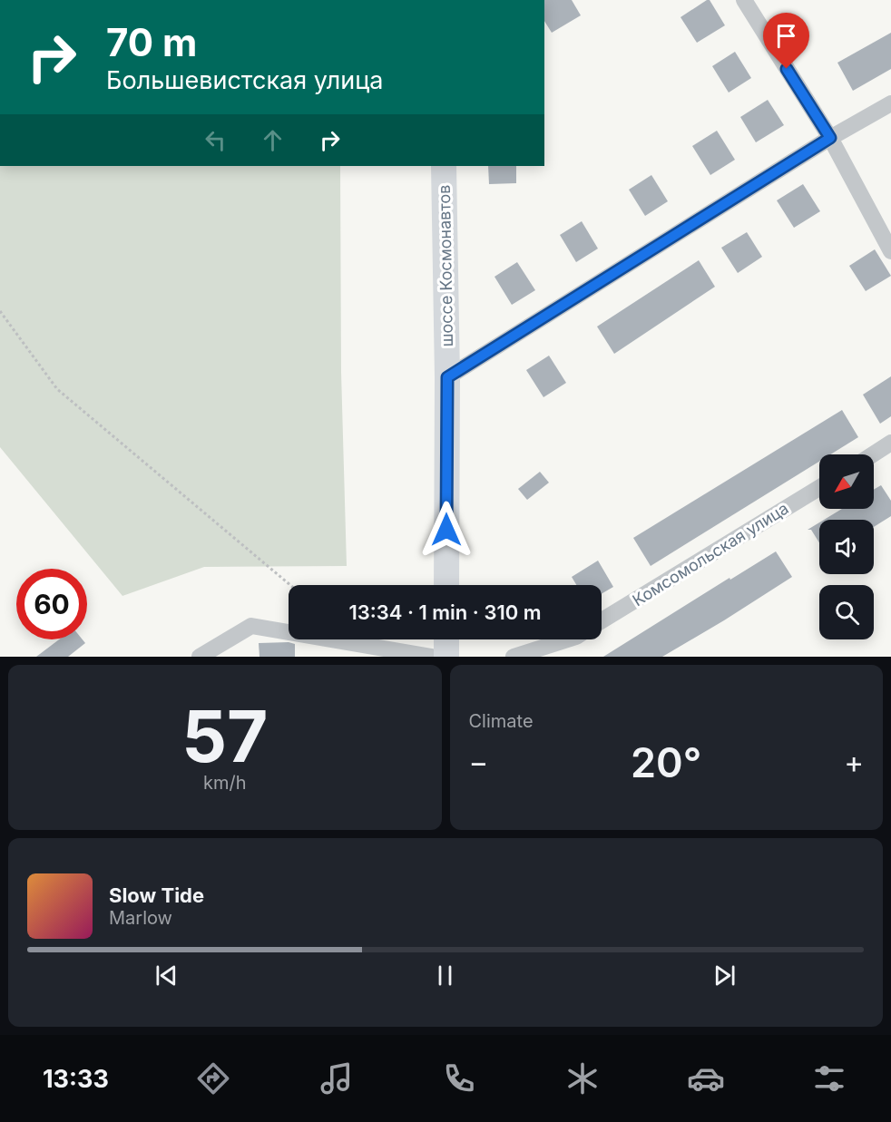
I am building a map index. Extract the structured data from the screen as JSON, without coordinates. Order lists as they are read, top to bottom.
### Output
{
  "streets": {
    "main road": ["шоссе Космонавтов"],
    "street": ["Комсомольская улица"]
  },
  "north": "bottom left",
  "page": {
    "turn": ["70 m", "Большевистская улица"],
    "limit": "60",
    "trip": "13:34 · 1 min · 310 m",
    "tile": [
      ["57", "km/h"],
      "Climate"
    ],
    "heat": ["−", "20°", "+"],
    "song": ["Slow Tide", "Marlow"],
    "tabs": "13:33"
  }
}
